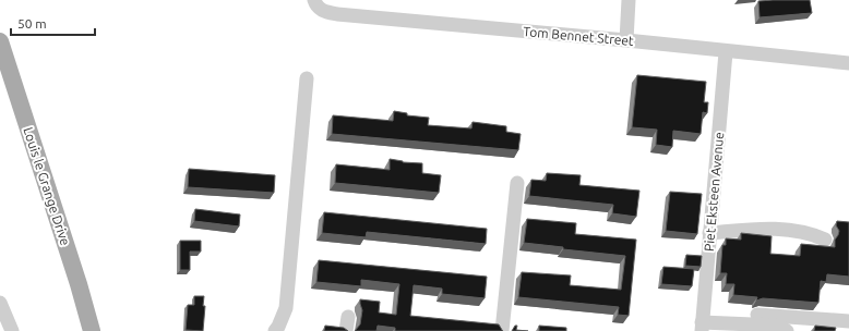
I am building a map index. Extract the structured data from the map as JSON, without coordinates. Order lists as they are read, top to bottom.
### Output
{
  "streets": {
    "main road": ["Louis le Grange Drive"],
    "street": ["Tom Bennet Street", "Piet Eksteen Avenue"]
  },
  "crossings": [
    ["Tom Bennet Street", "Piet Eksteen Avenue"]
  ],
  "scale_bar": "50 m"
}
